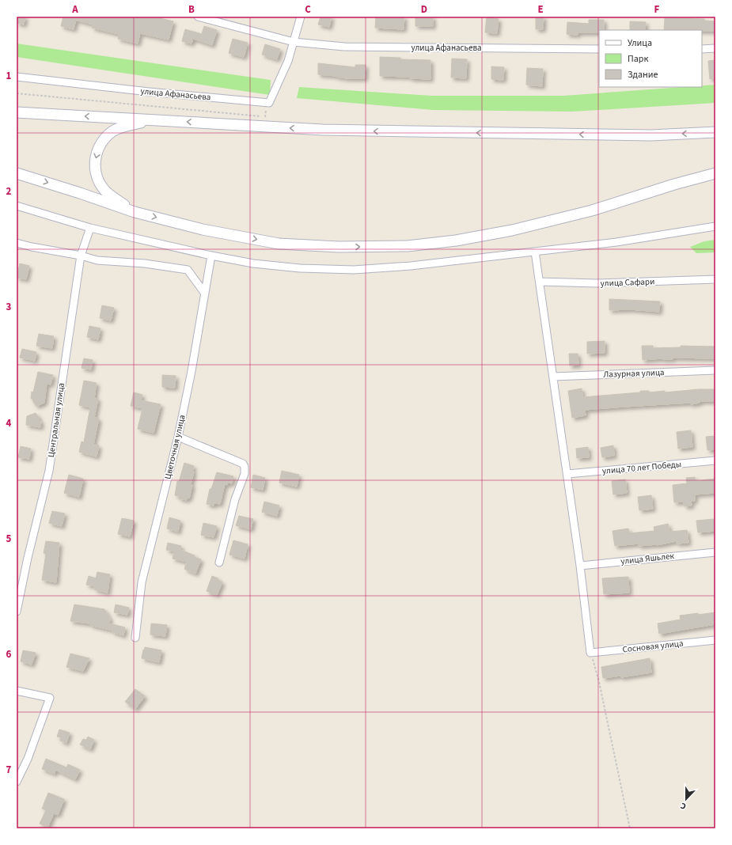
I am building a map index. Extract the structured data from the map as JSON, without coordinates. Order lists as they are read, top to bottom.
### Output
{
  "streets": {
    "street": [
      "улица Афанасьева",
      "улица Сафари",
      "Лазурная улица",
      "Центральная улица",
      "Цветочная улица",
      "улица 70 лет Победы",
      "улица Яшьлек",
      "Сосновая улица"
    ]
  },
  "legend": ["Улица", "Парк", "Здание"],
  "north": "bottom",
  "grid": {
    "columns": [
      "A",
      "B",
      "C",
      "D",
      "E",
      "F"
    ],
    "rows": [
      "1",
      "2",
      "3",
      "4",
      "5",
      "6",
      "7"
    ]
  }
}
